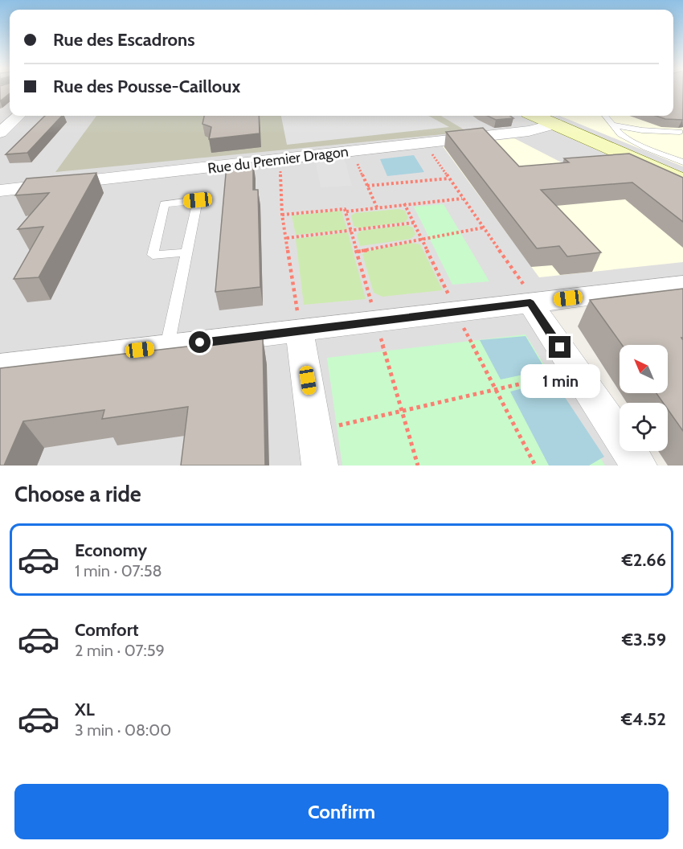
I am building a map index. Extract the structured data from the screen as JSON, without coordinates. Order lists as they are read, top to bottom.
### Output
{
  "streets": {
    "street": ["Rue du Premier Dragon"]
  },
  "north": "top left",
  "page": {
    "banner": ["Rue des Escadrons", "Rue des Pousse-Cailloux"],
    "bubble": "1 min",
    "heading": "Choose a ride",
    "list": [
      {
        "name": "Economy",
        "note": "1 min · 07:58",
        "value": "€2.66"
      },
      {
        "name": "Comfort",
        "note": "2 min · 07:59",
        "value": "€3.59"
      },
      {
        "name": "XL",
        "note": "3 min · 08:00",
        "value": "€4.52"
      }
    ],
    "buttons": "Confirm"
  }
}
